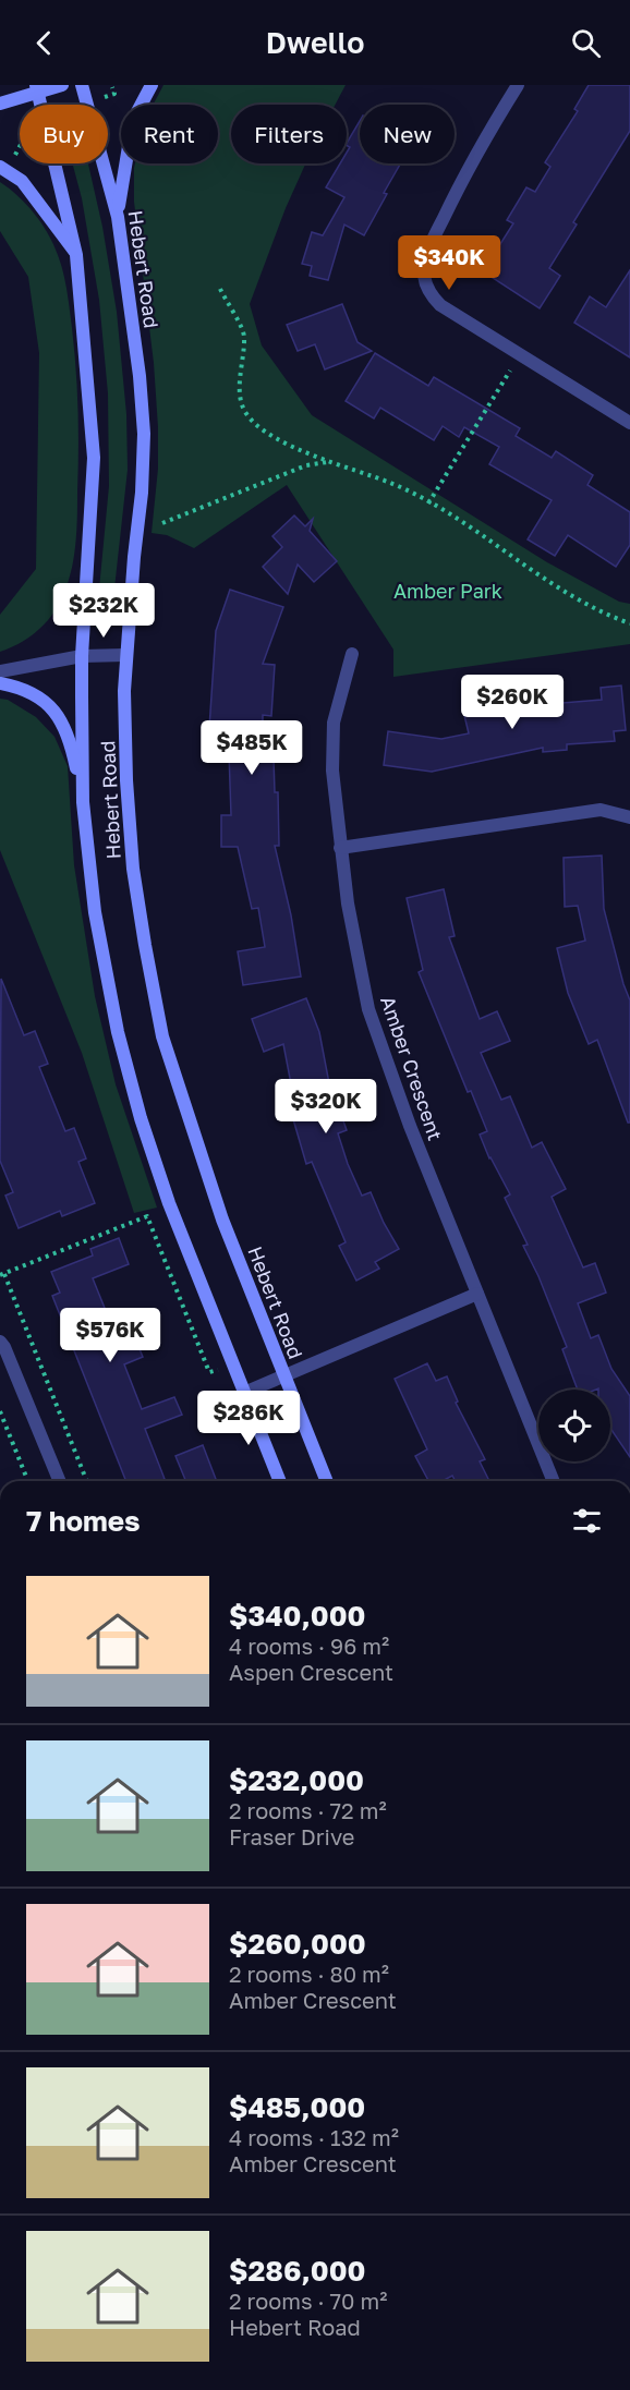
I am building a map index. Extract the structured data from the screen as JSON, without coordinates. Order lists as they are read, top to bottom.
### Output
{
  "streets": {
    "main road": ["Hebert Road"],
    "street": ["Amber Crescent"]
  },
  "parks": ["Amber Park"],
  "page": {
    "header": "Dwello",
    "chip": [
      "Buy",
      "Rent",
      "Filters",
      "New"
    ],
    "price": [
      "$340K",
      "$232K",
      "$260K",
      "$485K",
      "$320K",
      "$576K",
      "$286K"
    ],
    "heading": "7 homes",
    "list": [
      {
        "name": "$340,000",
        "note": "4 rooms · 96 m² · Aspen Crescent"
      },
      {
        "name": "$232,000",
        "note": "2 rooms · 72 m² · Fraser Drive"
      },
      {
        "name": "$260,000",
        "note": "2 rooms · 80 m² · Amber Crescent"
      },
      {
        "name": "$485,000",
        "note": "4 rooms · 132 m² · Amber Crescent"
      },
      {
        "name": "$286,000",
        "note": "2 rooms · 70 m² · Hebert Road"
      }
    ]
  }
}
